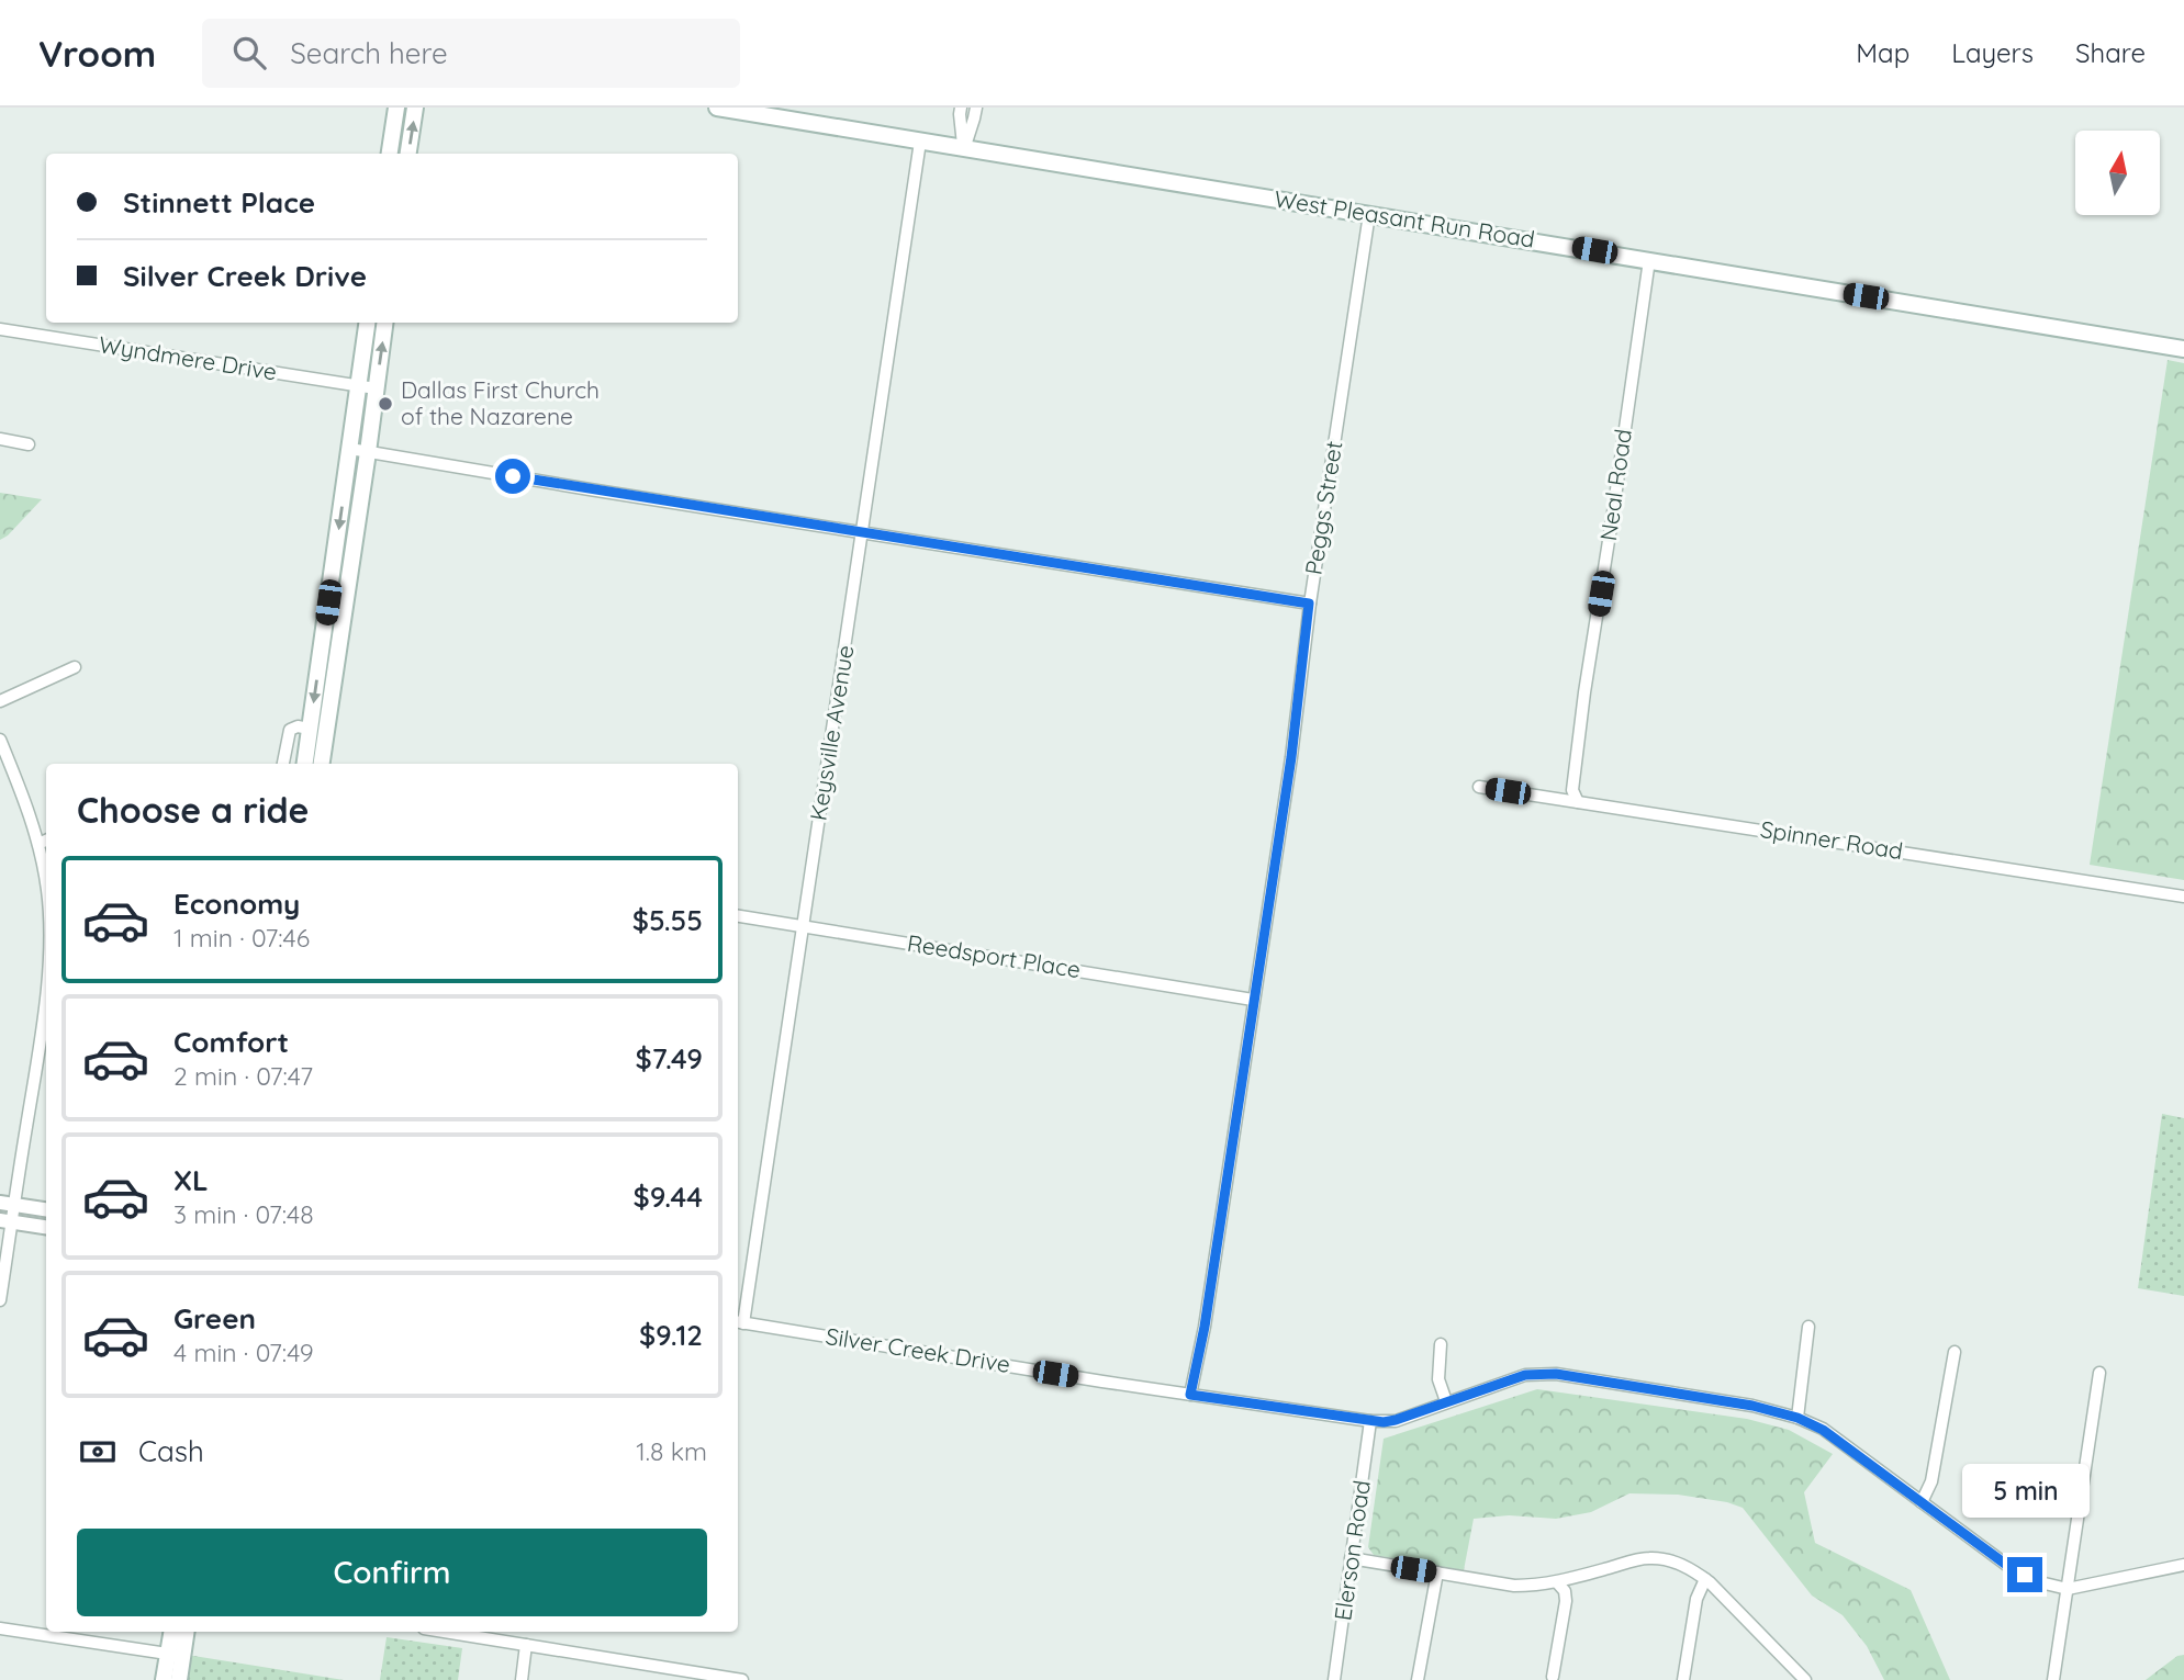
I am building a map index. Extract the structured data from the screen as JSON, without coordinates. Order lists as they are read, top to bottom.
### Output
{
  "streets": {
    "main road": ["West Pleasant Run Road"],
    "street": [
      "Wyndmere Drive",
      "Neal Road",
      "Peggs Street",
      "Keysville Avenue",
      "Spinner Road",
      "Reedsport Place",
      "Silver Creek Drive",
      "Elerson Road"
    ]
  },
  "crossings": [
    ["West Pleasant Run Road", "Neal Road"],
    ["West Pleasant Run Road", "Peggs Street"],
    ["West Pleasant Run Road", "Keysville Avenue"],
    ["Neal Road", "Spinner Road"],
    ["Peggs Street", "Reedsport Place"],
    ["Peggs Street", "Silver Creek Drive"],
    ["Keysville Avenue", "Reedsport Place"],
    ["Keysville Avenue", "Silver Creek Drive"],
    ["Silver Creek Drive", "Elerson Road"]
  ],
  "places": ["Dallas First Church of the Nazarene"],
  "north": "top",
  "page": {
    "header": "Vroom",
    "search": "Search here",
    "nav": ["Map", "Layers", "Share"],
    "banner": ["Stinnett Place", "Silver Creek Drive"],
    "heading": "Choose a ride",
    "list": [
      {
        "name": "Economy",
        "note": "1 min · 07:46",
        "value": "$5.55"
      },
      {
        "name": "Comfort",
        "note": "2 min · 07:47",
        "value": "$7.49"
      },
      {
        "name": "XL",
        "note": "3 min · 07:48",
        "value": "$9.44"
      },
      {
        "name": "Green",
        "note": "4 min · 07:49",
        "value": "$9.12"
      }
    ],
    "pay": ["Cash", "1.8 km"],
    "bubble": "5 min",
    "buttons": "Confirm"
  }
}
